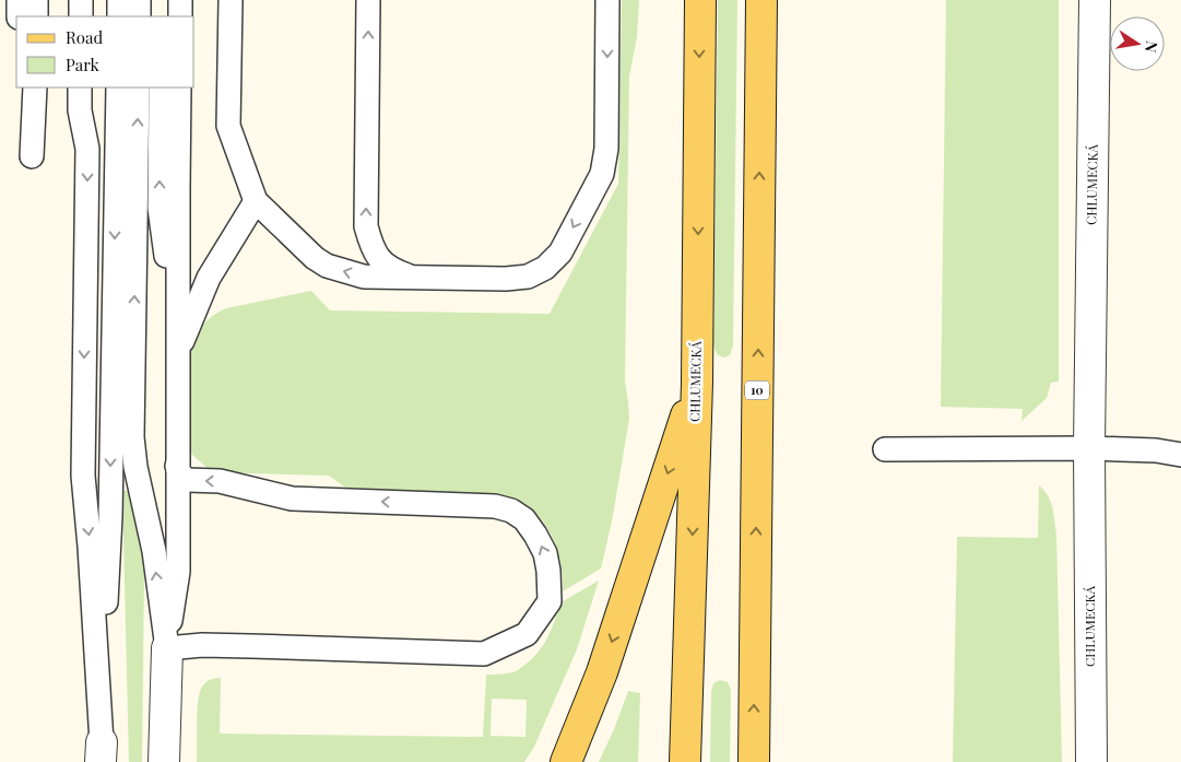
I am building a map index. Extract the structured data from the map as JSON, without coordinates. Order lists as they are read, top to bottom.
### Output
{
  "streets": {
    "main road": ["CHLUMECKÁ", "10"]
  },
  "legend": ["Road", "Park"],
  "north": "right"
}
